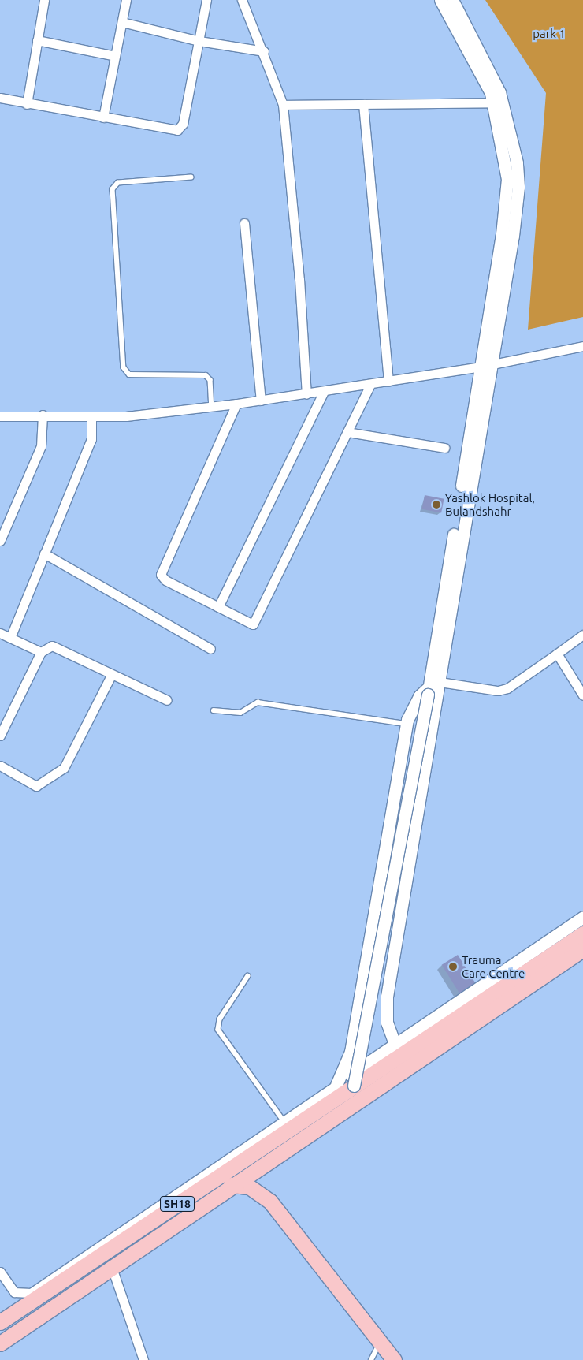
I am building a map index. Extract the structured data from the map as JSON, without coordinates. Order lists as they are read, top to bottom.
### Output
{
  "streets": {
    "main road": ["SH18"]
  },
  "parks": ["park 1"],
  "places": ["Yashlok Hospital, Bulandshahr", "Trauma Care Centre"]
}
